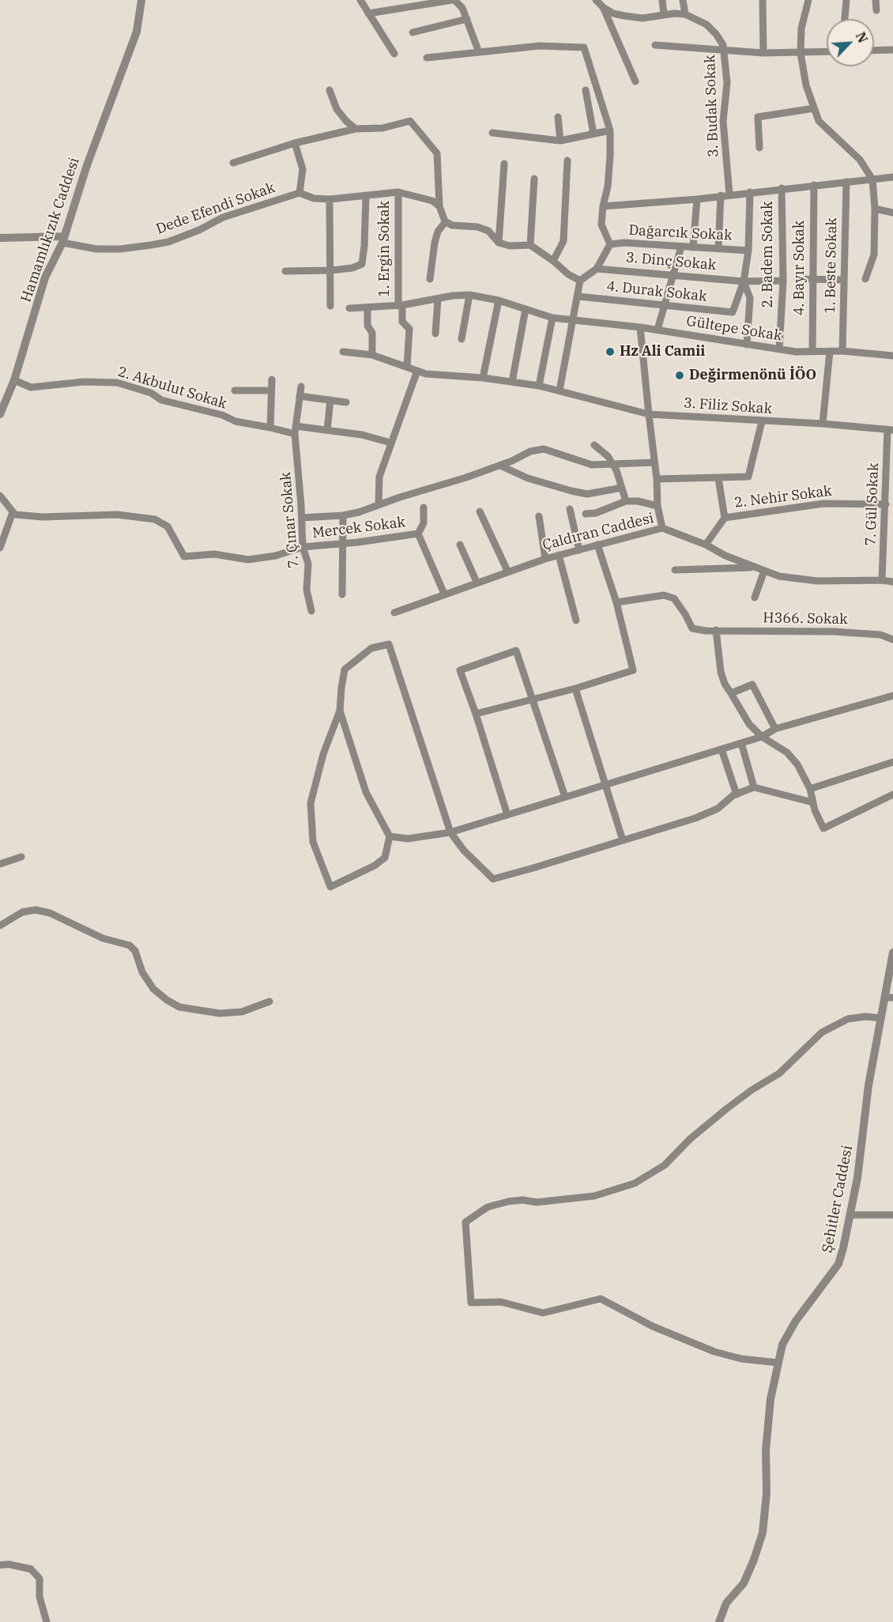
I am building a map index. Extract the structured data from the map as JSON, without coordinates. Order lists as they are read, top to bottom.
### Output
{
  "streets": {
    "street": [
      "3. Budak Sokak",
      "Dede Efendi Sokak",
      "Hamamlıkızık Caddesi",
      "Dağarcık Sokak",
      "1. Ergin Sokak",
      "2. Badem Sokak",
      "3. Dinç Sokak",
      "1. Beste Sokak",
      "4. Bayır Sokak",
      "4. Durak Sokak",
      "Gültepe Sokak",
      "2. Akbulut Sokak",
      "3. Filiz Sokak",
      "2. Nehir Sokak",
      "7. Gül Sokak",
      "7. Çınar Sokak",
      "Mercek Sokak",
      "Çaldıran Caddesi",
      "H366. Sokak",
      "Şehitler Caddesi"
    ]
  },
  "crossings": [
    ["Dede Efendi Sokak", "Hamamlıkızık Caddesi"],
    ["Hamamlıkızık Caddesi", "2. Akbulut Sokak"],
    ["1. Ergin Sokak", "Gültepe Sokak"],
    ["1. Ergin Sokak", "3. Filiz Sokak"],
    ["2. Badem Sokak", "3. Dinç Sokak"],
    ["2. Badem Sokak", "Gültepe Sokak"],
    ["3. Dinç Sokak", "4. Durak Sokak"],
    ["1. Beste Sokak", "Gültepe Sokak"],
    ["4. Bayır Sokak", "Gültepe Sokak"],
    ["2. Akbulut Sokak", "7. Çınar Sokak"],
    ["3. Filiz Sokak", "7. Gül Sokak"],
    ["2. Nehir Sokak", "7. Gül Sokak"],
    ["7. Gül Sokak", "Çaldıran Caddesi"],
    ["7. Çınar Sokak", "Mercek Sokak"]
  ],
  "places": ["Hz Ali Camii", "Değirmenönü İÖO"],
  "north": "top right"
}
